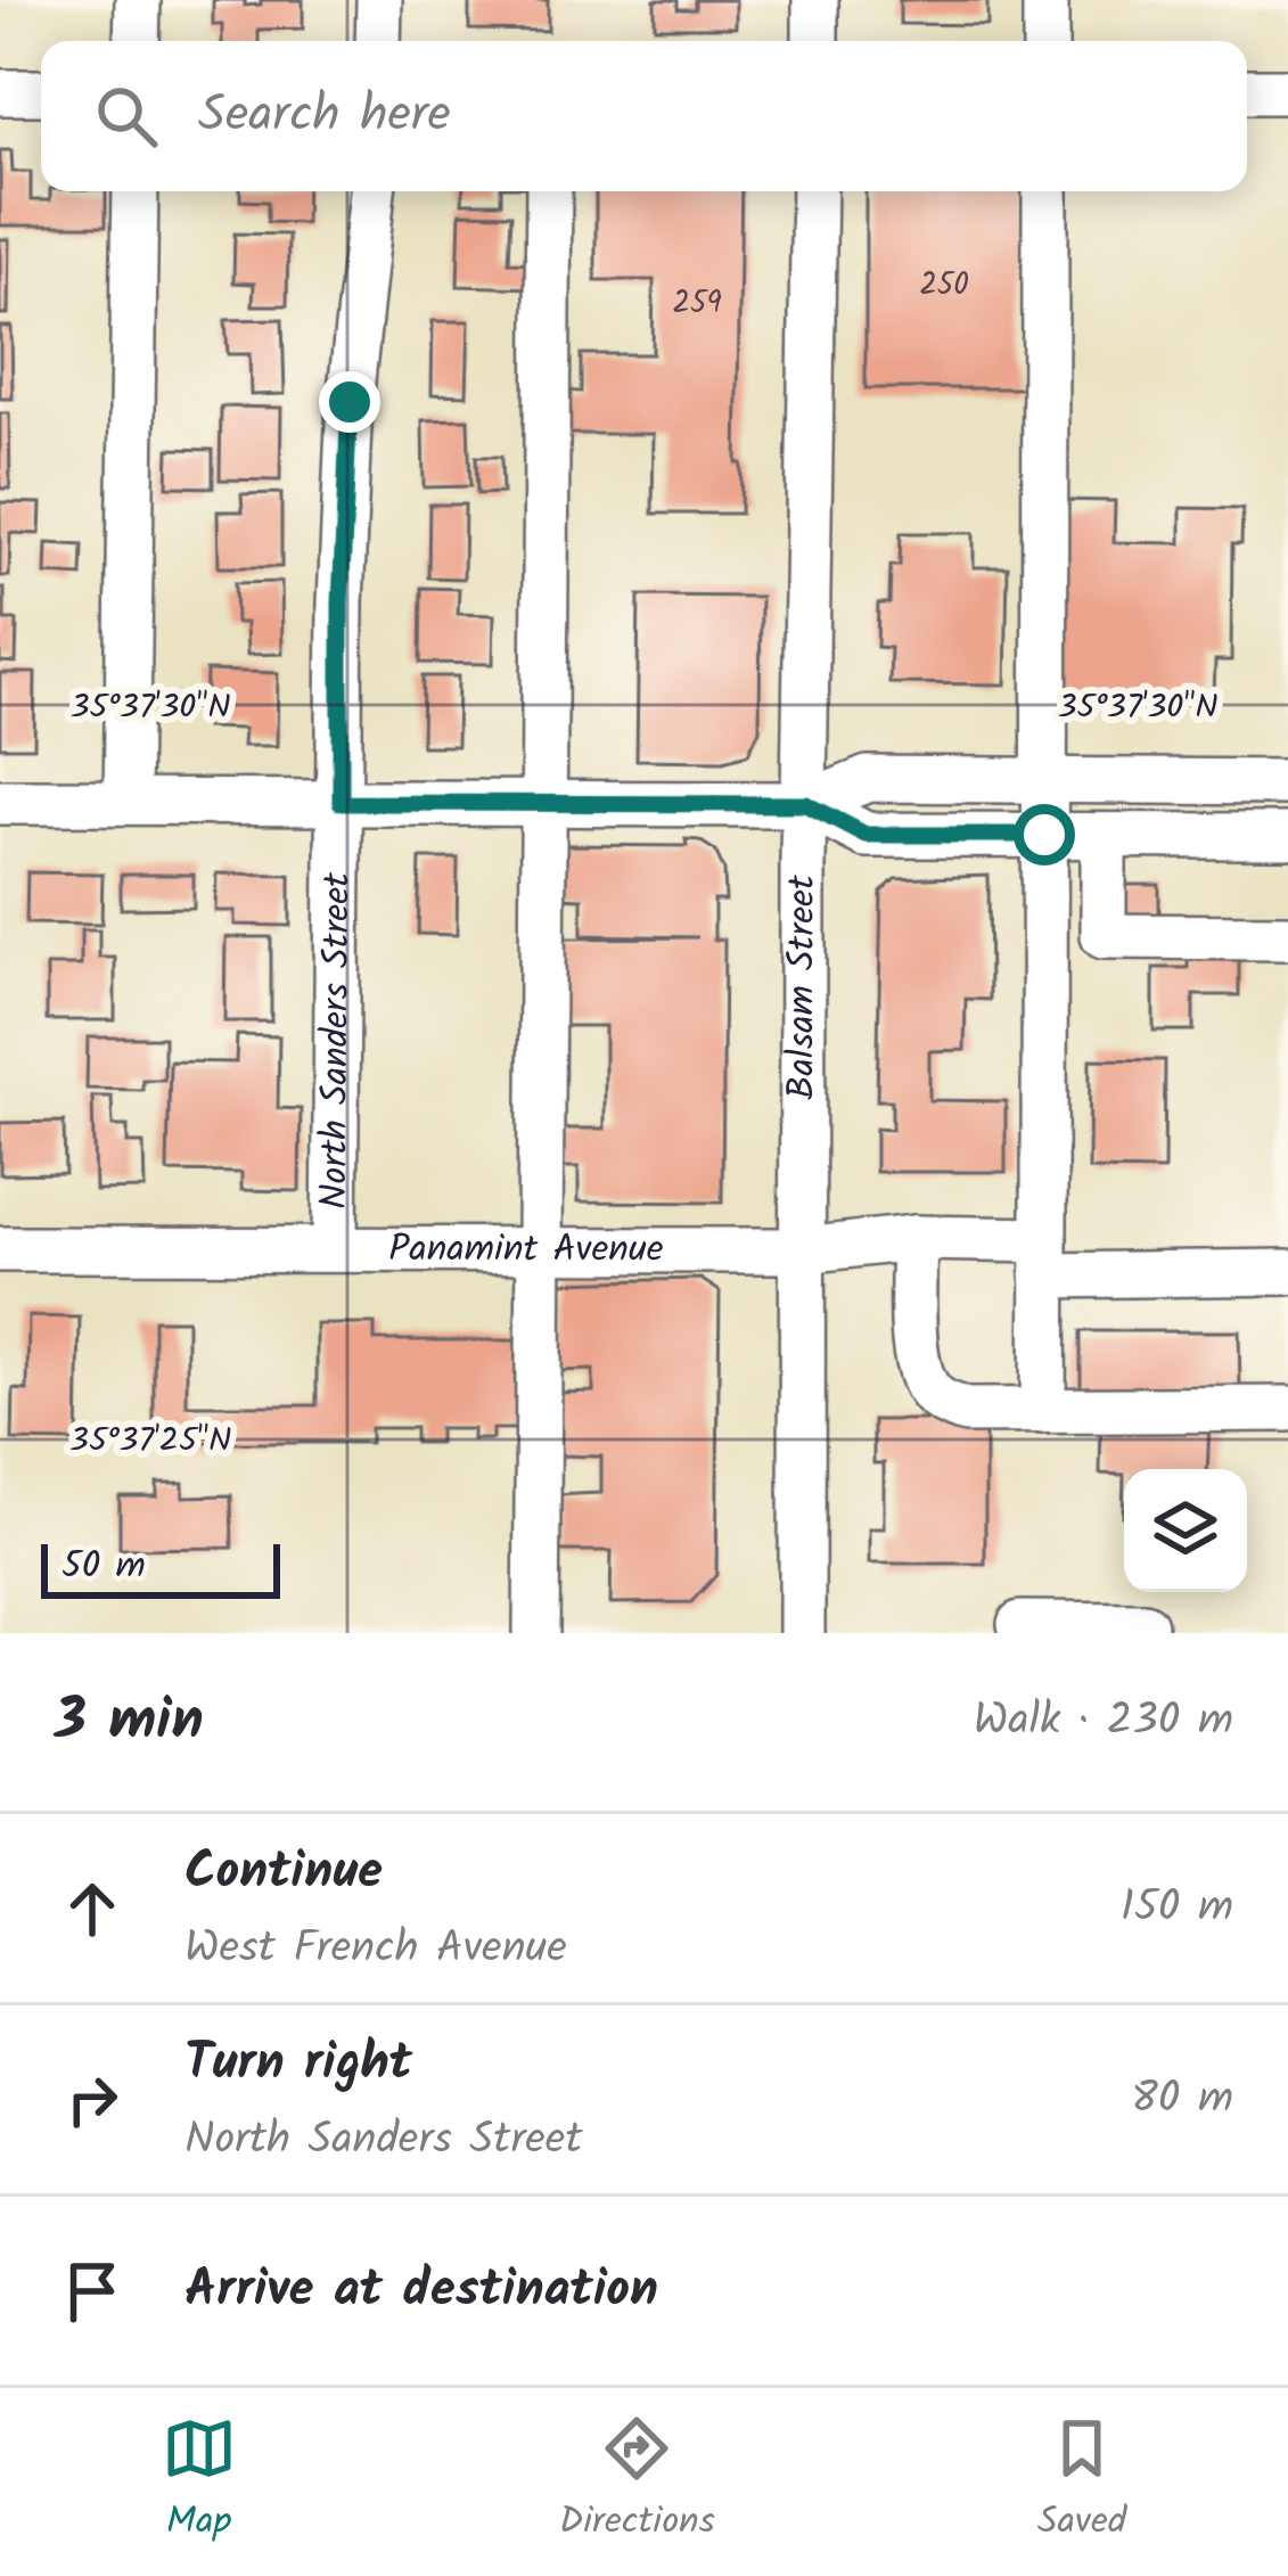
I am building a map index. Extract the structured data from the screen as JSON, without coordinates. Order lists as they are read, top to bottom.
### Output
{
  "streets": {
    "street": ["Balsam Street", "North Sanders Street", "Panamint Avenue"]
  },
  "crossings": [
    ["Balsam Street", "Panamint Avenue"],
    ["North Sanders Street", "Panamint Avenue"]
  ],
  "house_numbers": ["250", "259"],
  "scale_bar": "50 m",
  "page": {
    "search": "Search here",
    "scale": "50 m",
    "heading": ["3 min", "Walk · 230 m"],
    "list": [
      ["Continue", "West French Avenue", "150 m"],
      ["Turn right", "North Sanders Street", "80 m"],
      "Arrive at destination"
    ],
    "nav": ["Map", "Directions", "Saved"]
  },
  "coordinates": ["35°37'30\"N", "35°37'25\"N"]
}
